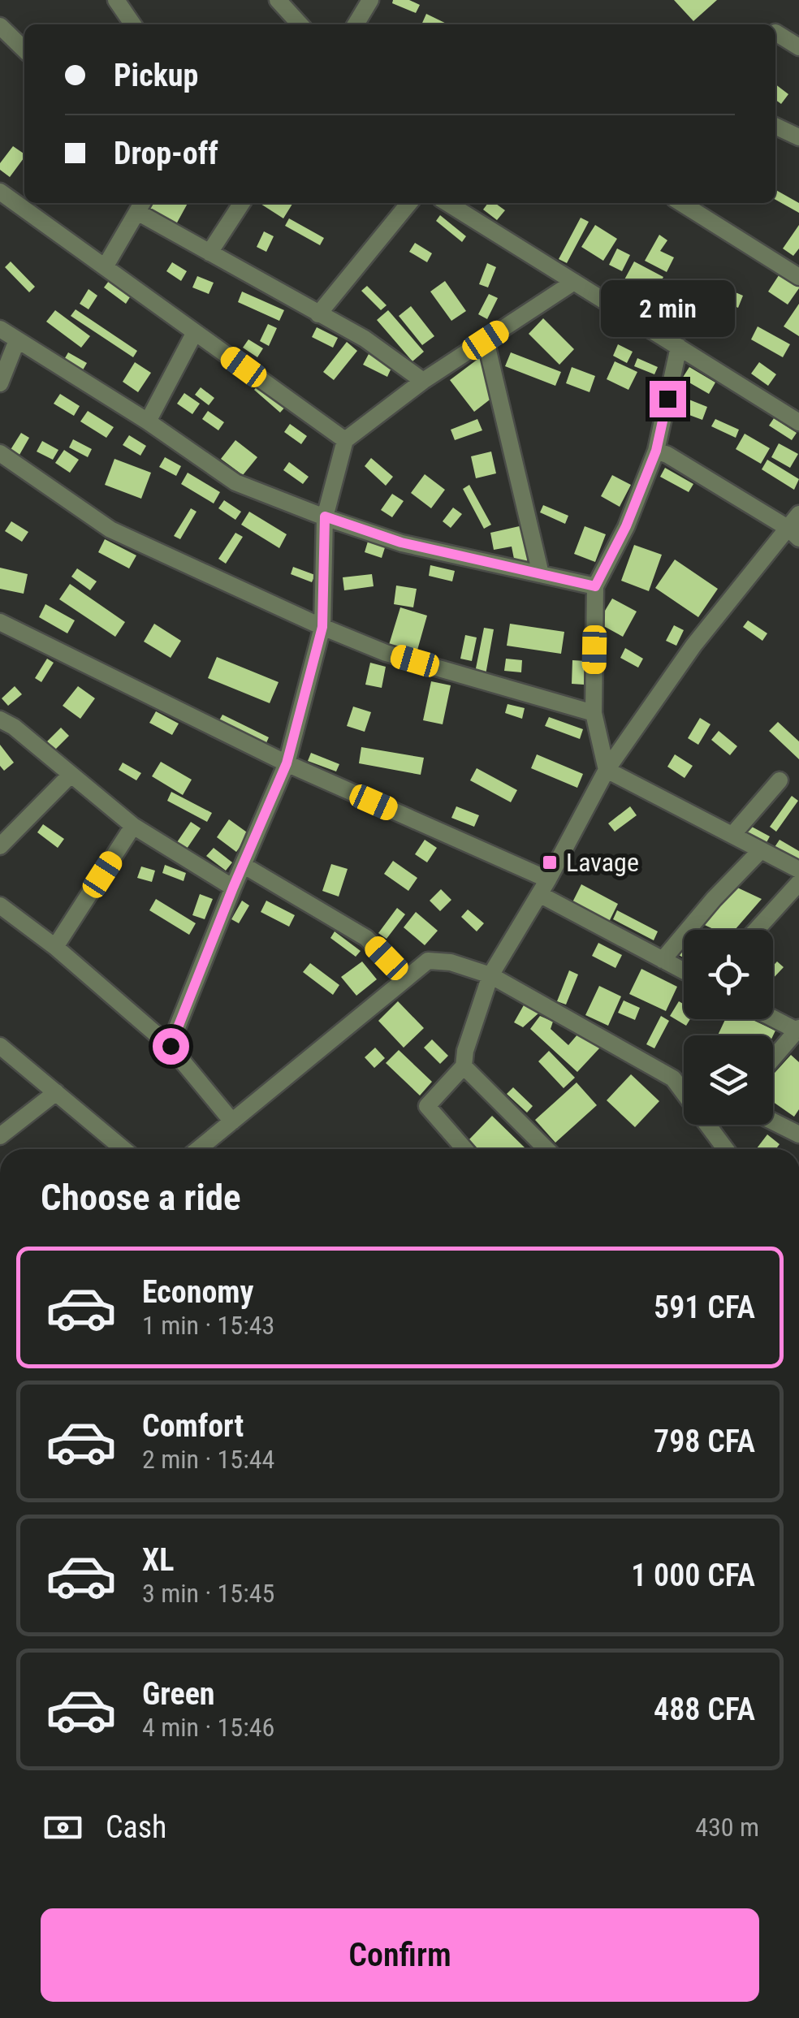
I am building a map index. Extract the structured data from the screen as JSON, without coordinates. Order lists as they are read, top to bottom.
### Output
{
  "places": {
    "transit": ["Lavage"]
  },
  "page": {
    "banner": ["Pickup", "Drop-off"],
    "bubble": "2 min",
    "heading": "Choose a ride",
    "list": [
      {
        "name": "Economy",
        "note": "1 min · 15:43",
        "value": "591 CFA"
      },
      {
        "name": "Comfort",
        "note": "2 min · 15:44",
        "value": "798 CFA"
      },
      {
        "name": "XL",
        "note": "3 min · 15:45",
        "value": "1 000 CFA"
      },
      {
        "name": "Green",
        "note": "4 min · 15:46",
        "value": "488 CFA"
      }
    ],
    "pay": ["Cash", "430 m"],
    "buttons": "Confirm"
  }
}
